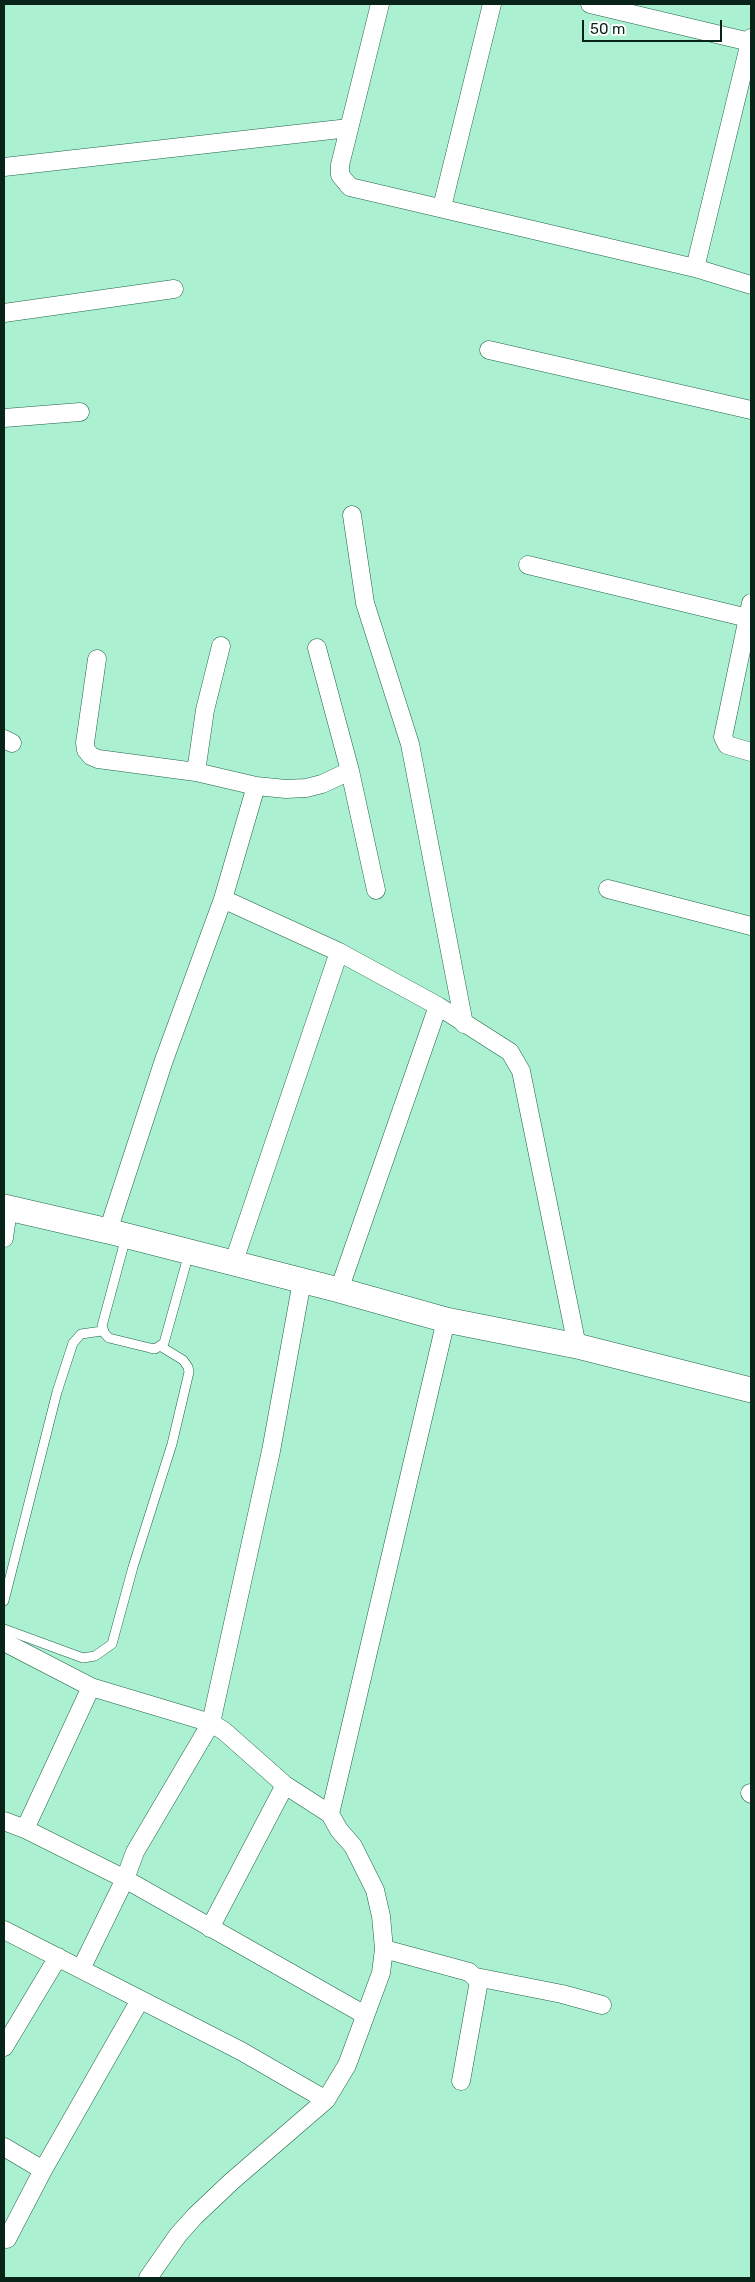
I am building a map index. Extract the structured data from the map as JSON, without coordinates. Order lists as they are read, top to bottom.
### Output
{
  "scale_bar": "50 m"
}
